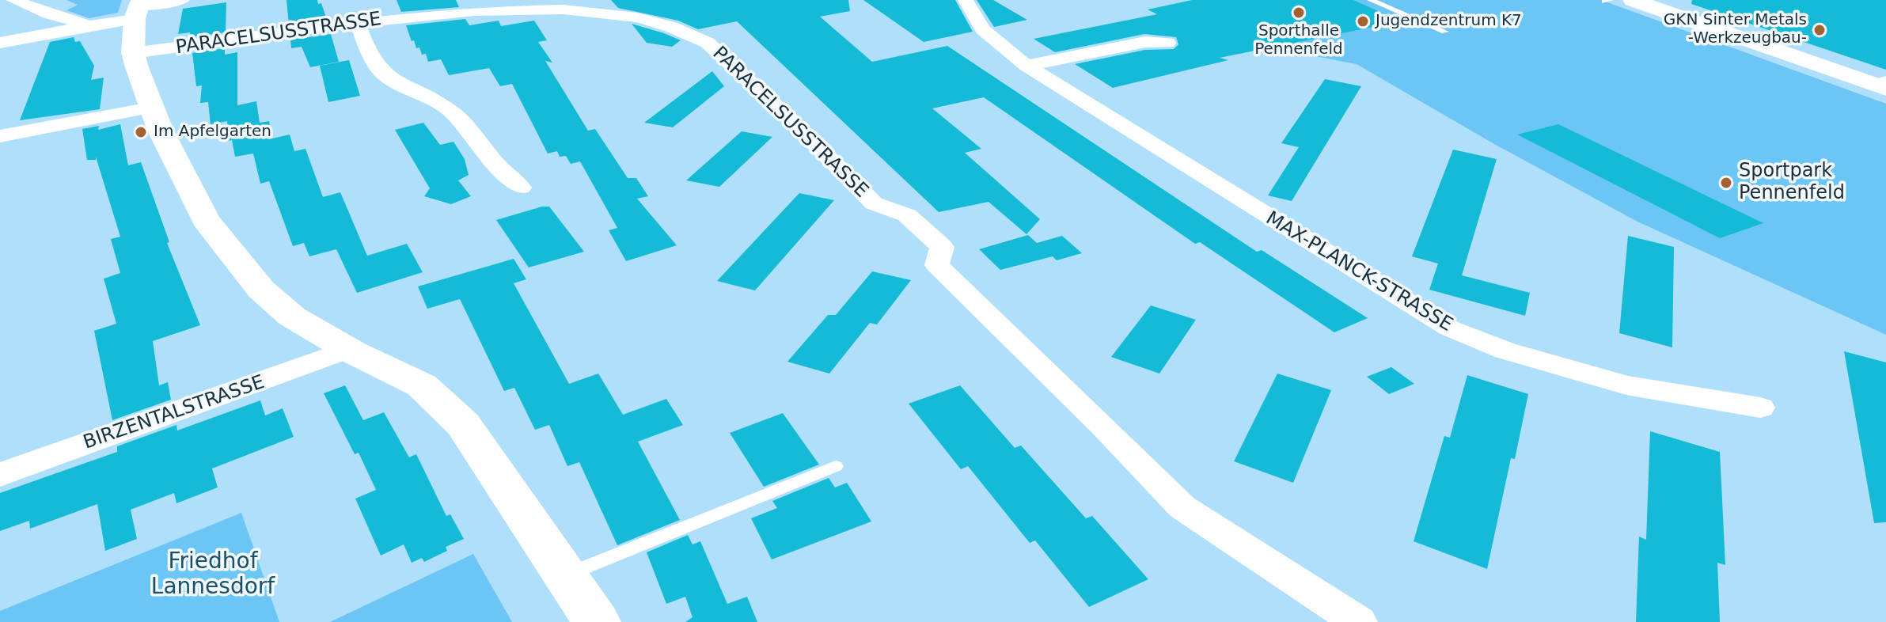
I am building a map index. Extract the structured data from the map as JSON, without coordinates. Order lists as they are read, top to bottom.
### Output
{
  "streets": {
    "street": ["PARACELSUSSTRASSE", "MAX-PLANCK-STRASSE", "BIRZENTALSTRASSE"]
  },
  "parks": ["Friedhof Lannesdorf"],
  "places": [
    "Sporthalle Pennenfeld",
    "Jugendzentrum K7",
    "GKN Sinter Metals -Werkzeugbau-",
    "Im Apfelgarten",
    "Sportpark Pennenfeld"
  ]
}
